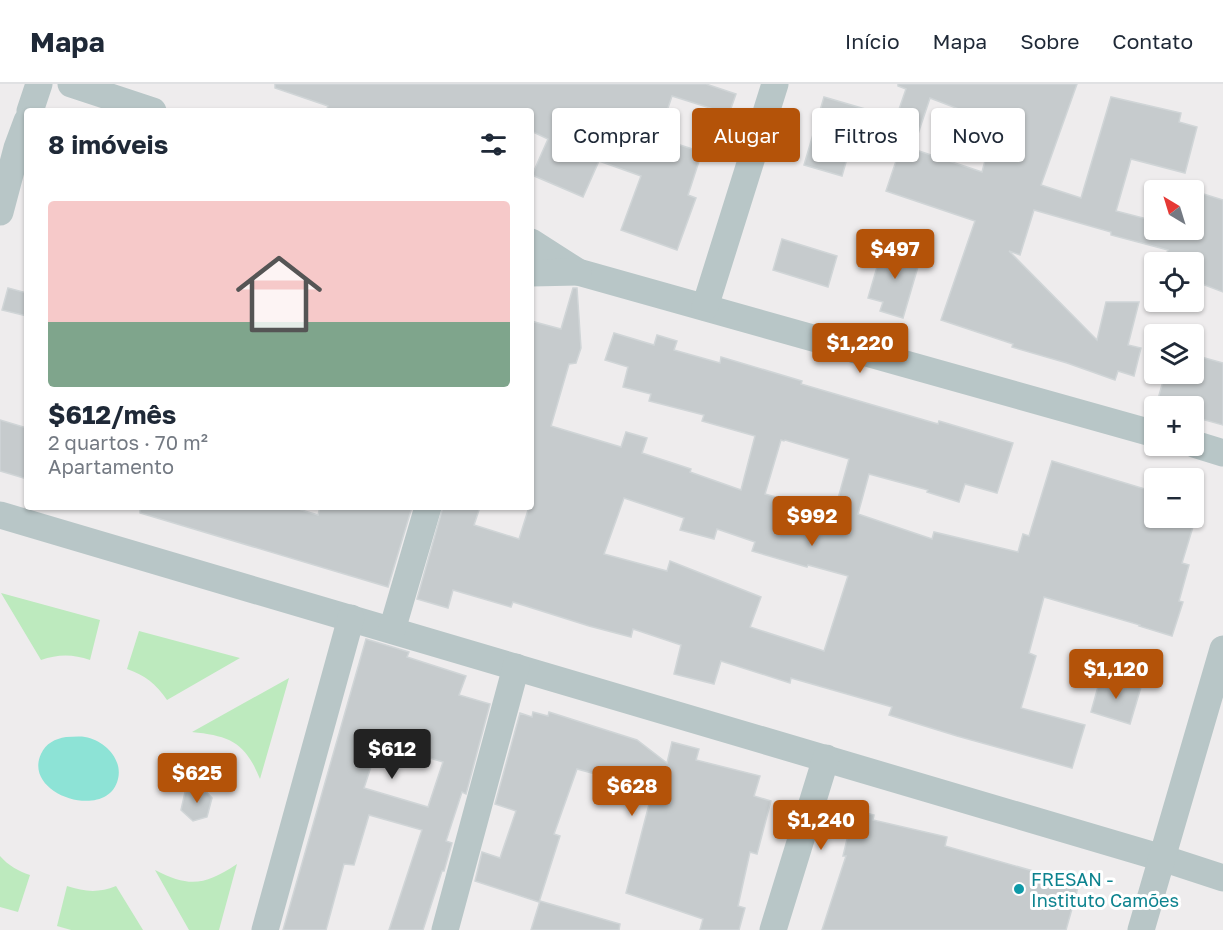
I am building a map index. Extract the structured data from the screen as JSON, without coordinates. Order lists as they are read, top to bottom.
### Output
{
  "places": ["FRESAN - Instituto Camões"],
  "north": "top left",
  "page": {
    "header": "Mapa",
    "nav": [
      "Início",
      "Mapa",
      "Sobre",
      "Contato"
    ],
    "chip": [
      "Comprar",
      "Alugar",
      "Filtros",
      "Novo"
    ],
    "heading": "8 imóveis",
    "map_buttons": ["+", "−"],
    "list": [
      {
        "name": "$612/mês",
        "note": "2 quartos · 70 m² · Apartamento"
      }
    ],
    "price": [
      "$497",
      "$1,220",
      "$992",
      "$1,120",
      "$612",
      "$625",
      "$628",
      "$1,240"
    ]
  }
}
